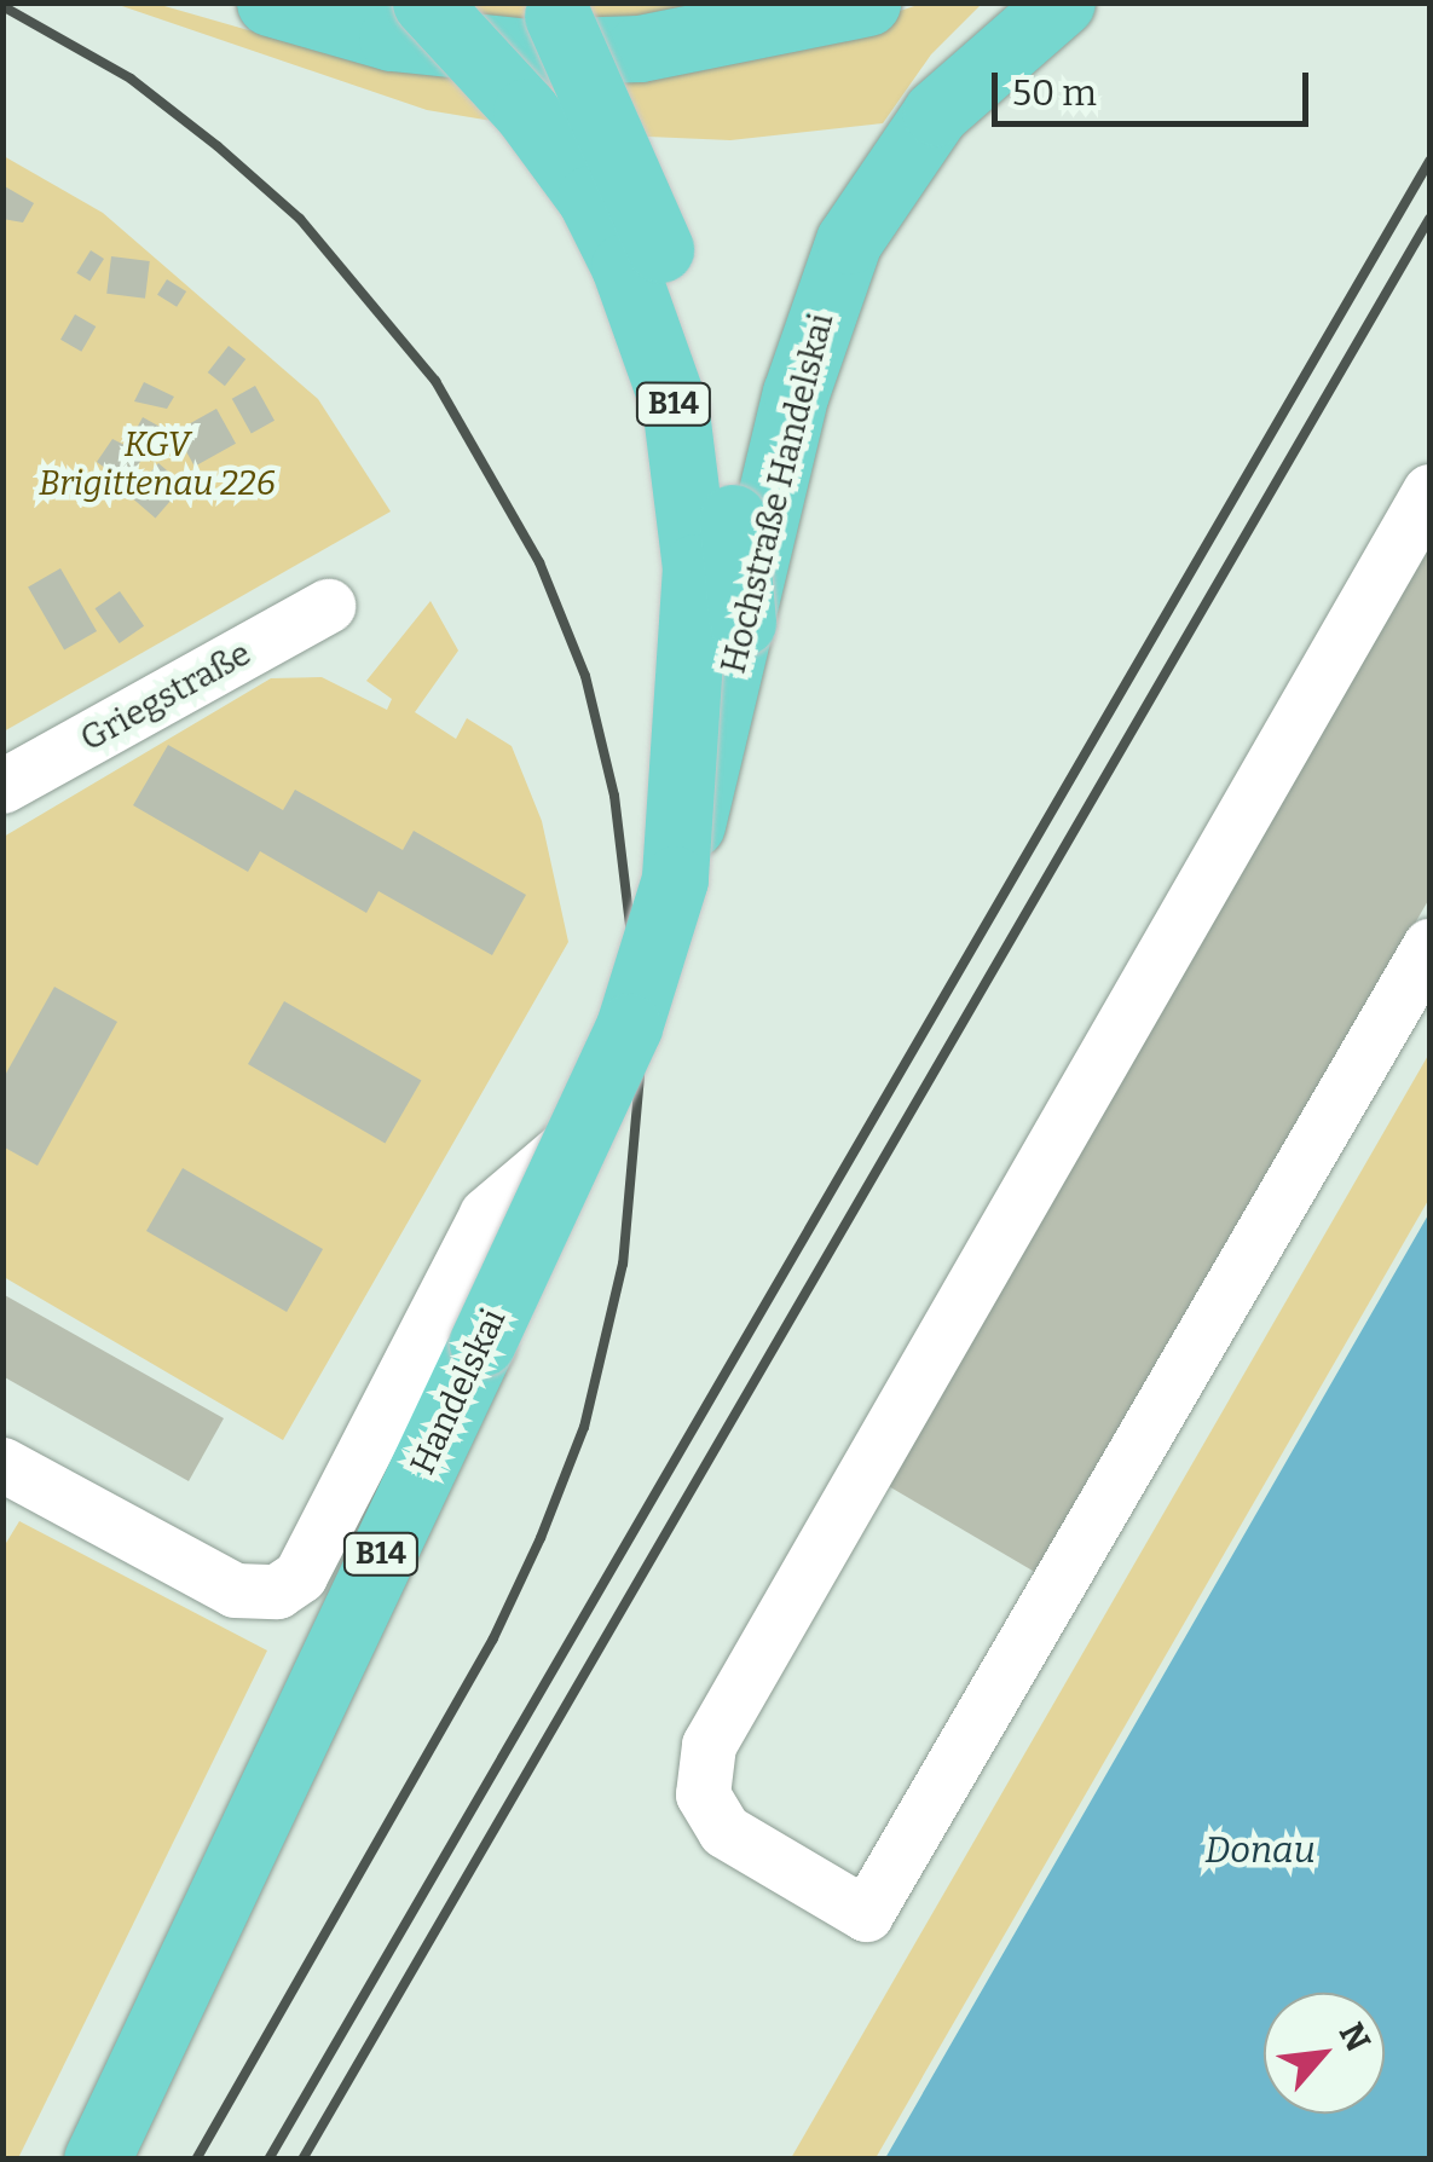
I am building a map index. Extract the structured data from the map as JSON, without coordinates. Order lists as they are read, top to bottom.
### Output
{
  "streets": {
    "highway": ["B14", "Hochstraße Handelskai", "Handelskai"],
    "street": ["Griegstraße"]
  },
  "crossings": [
    ["B14", "Hochstraße Handelskai"],
    ["B14", "Handelskai"],
    ["Hochstraße Handelskai", "Handelskai"]
  ],
  "water": ["Donau"],
  "parks": ["KGV Brigittenau 226"],
  "scale_bar": "50 m",
  "north": "top right"
}
